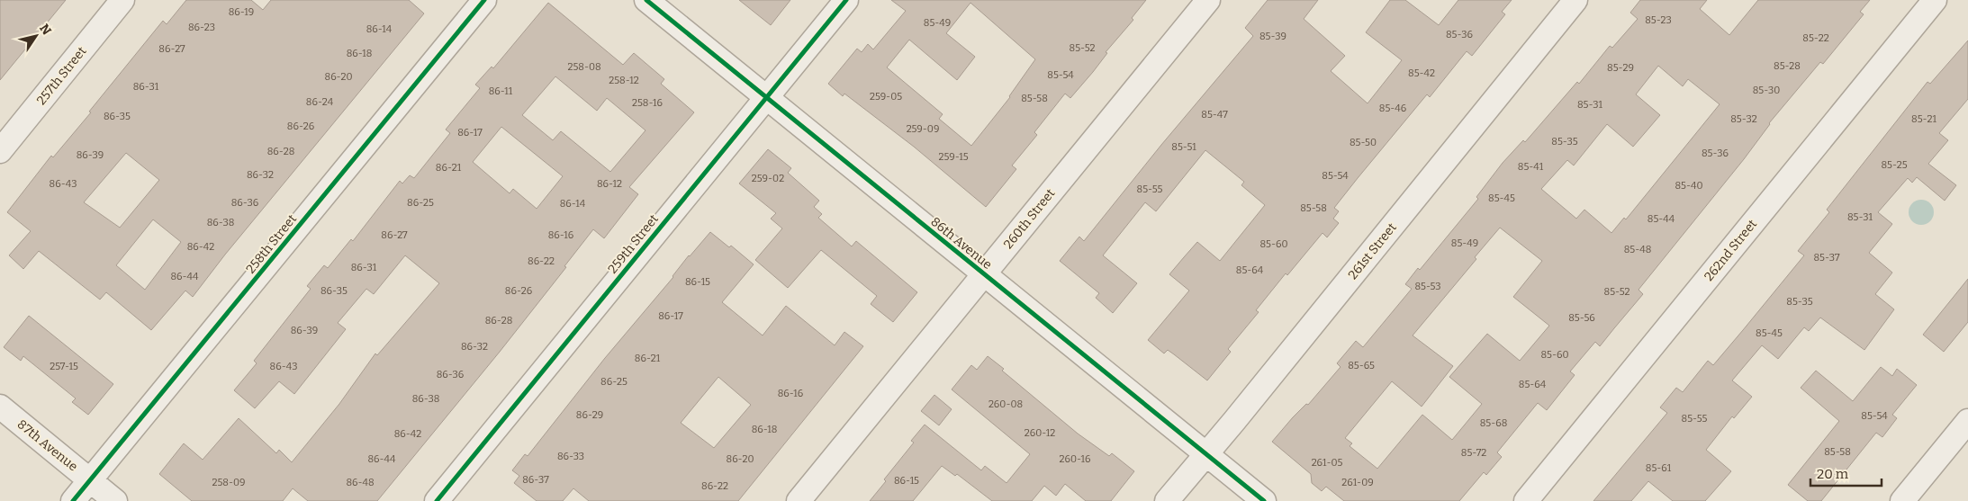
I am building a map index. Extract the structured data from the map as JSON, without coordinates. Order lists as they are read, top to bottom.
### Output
{
  "streets": {
    "street": [
      "257th Street",
      "260th Street",
      "86th Avenue",
      "258th Street",
      "259th Street",
      "262nd Street",
      "261st Street",
      "87th Avenue"
    ]
  },
  "crossings": [
    ["260th Street", "86th Avenue"],
    ["86th Avenue", "259th Street"],
    ["86th Avenue", "261st Street"],
    ["258th Street", "87th Avenue"]
  ],
  "house_numbers": [
    "86-19",
    "85-23",
    "85-49",
    "86-23",
    "86-14",
    "85-36",
    "85-39",
    "85-22",
    "85-52",
    "86-27",
    "86-18",
    "85-28",
    "258-08",
    "85-29",
    "85-42",
    "85-54",
    "86-20",
    "258-12",
    "86-31",
    "85-30",
    "86-11",
    "259-05",
    "85-58",
    "86-24",
    "258-16",
    "85-31",
    "85-46",
    "85-47",
    "86-35",
    "85-32",
    "85-21",
    "86-26",
    "259-09",
    "86-17",
    "85-35",
    "85-50",
    "85-51",
    "86-28",
    "85-36",
    "86-39",
    "259-15",
    "85-25",
    "85-41",
    "86-21",
    "86-32",
    "85-54",
    "259-02",
    "86-43",
    "86-12",
    "85-40",
    "85-55",
    "85-45",
    "86-36",
    "86-25",
    "86-14",
    "85-58",
    "85-31",
    "85-44",
    "86-38",
    "86-27",
    "86-16",
    "85-49",
    "85-60",
    "86-42",
    "85-48",
    "85-37",
    "86-22",
    "86-31",
    "85-64",
    "86-44",
    "86-15",
    "85-53",
    "86-35",
    "86-26",
    "85-52",
    "85-35",
    "86-17",
    "85-56",
    "86-28",
    "86-39",
    "85-45",
    "86-32",
    "85-60",
    "86-21",
    "85-65",
    "257-15",
    "86-43",
    "86-36",
    "86-25",
    "85-64",
    "86-16",
    "86-38",
    "260-08",
    "86-29",
    "85-54",
    "85-55",
    "85-68",
    "86-18",
    "260-12",
    "86-42",
    "85-58",
    "85-72",
    "86-33",
    "86-44",
    "86-20",
    "260-16",
    "261-05",
    "85-61",
    "86-37",
    "86-15",
    "258-09",
    "86-48",
    "261-09",
    "86-22"
  ],
  "scale_bar": "20 m",
  "north": "top right"
}
